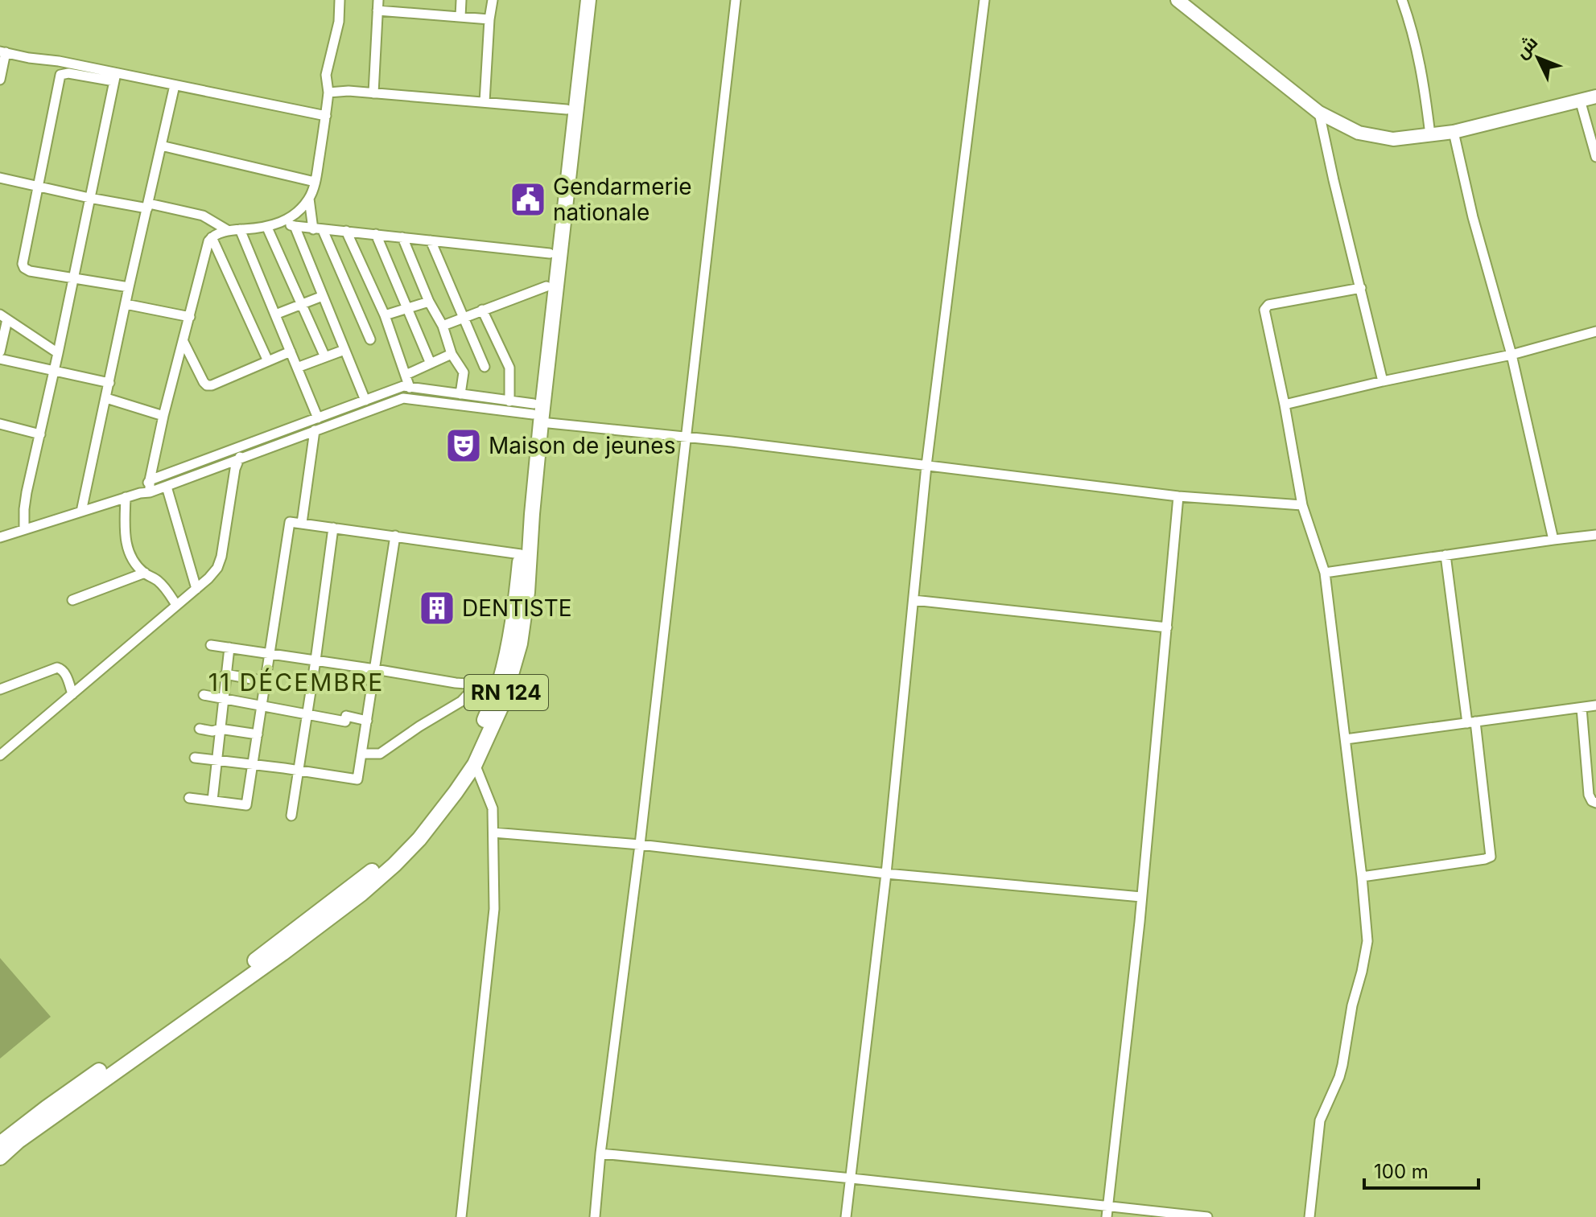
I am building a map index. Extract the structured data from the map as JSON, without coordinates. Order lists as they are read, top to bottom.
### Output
{
  "streets": {
    "main road": ["RN 124"]
  },
  "districts": ["11 DÉCEMBRE"],
  "places": {
    "public building": ["Gendarmerie nationale"],
    "theatre": ["Maison de jeunes"],
    "building": ["DENTISTE"]
  },
  "scale_bar": "100 m",
  "north": "top left"
}
